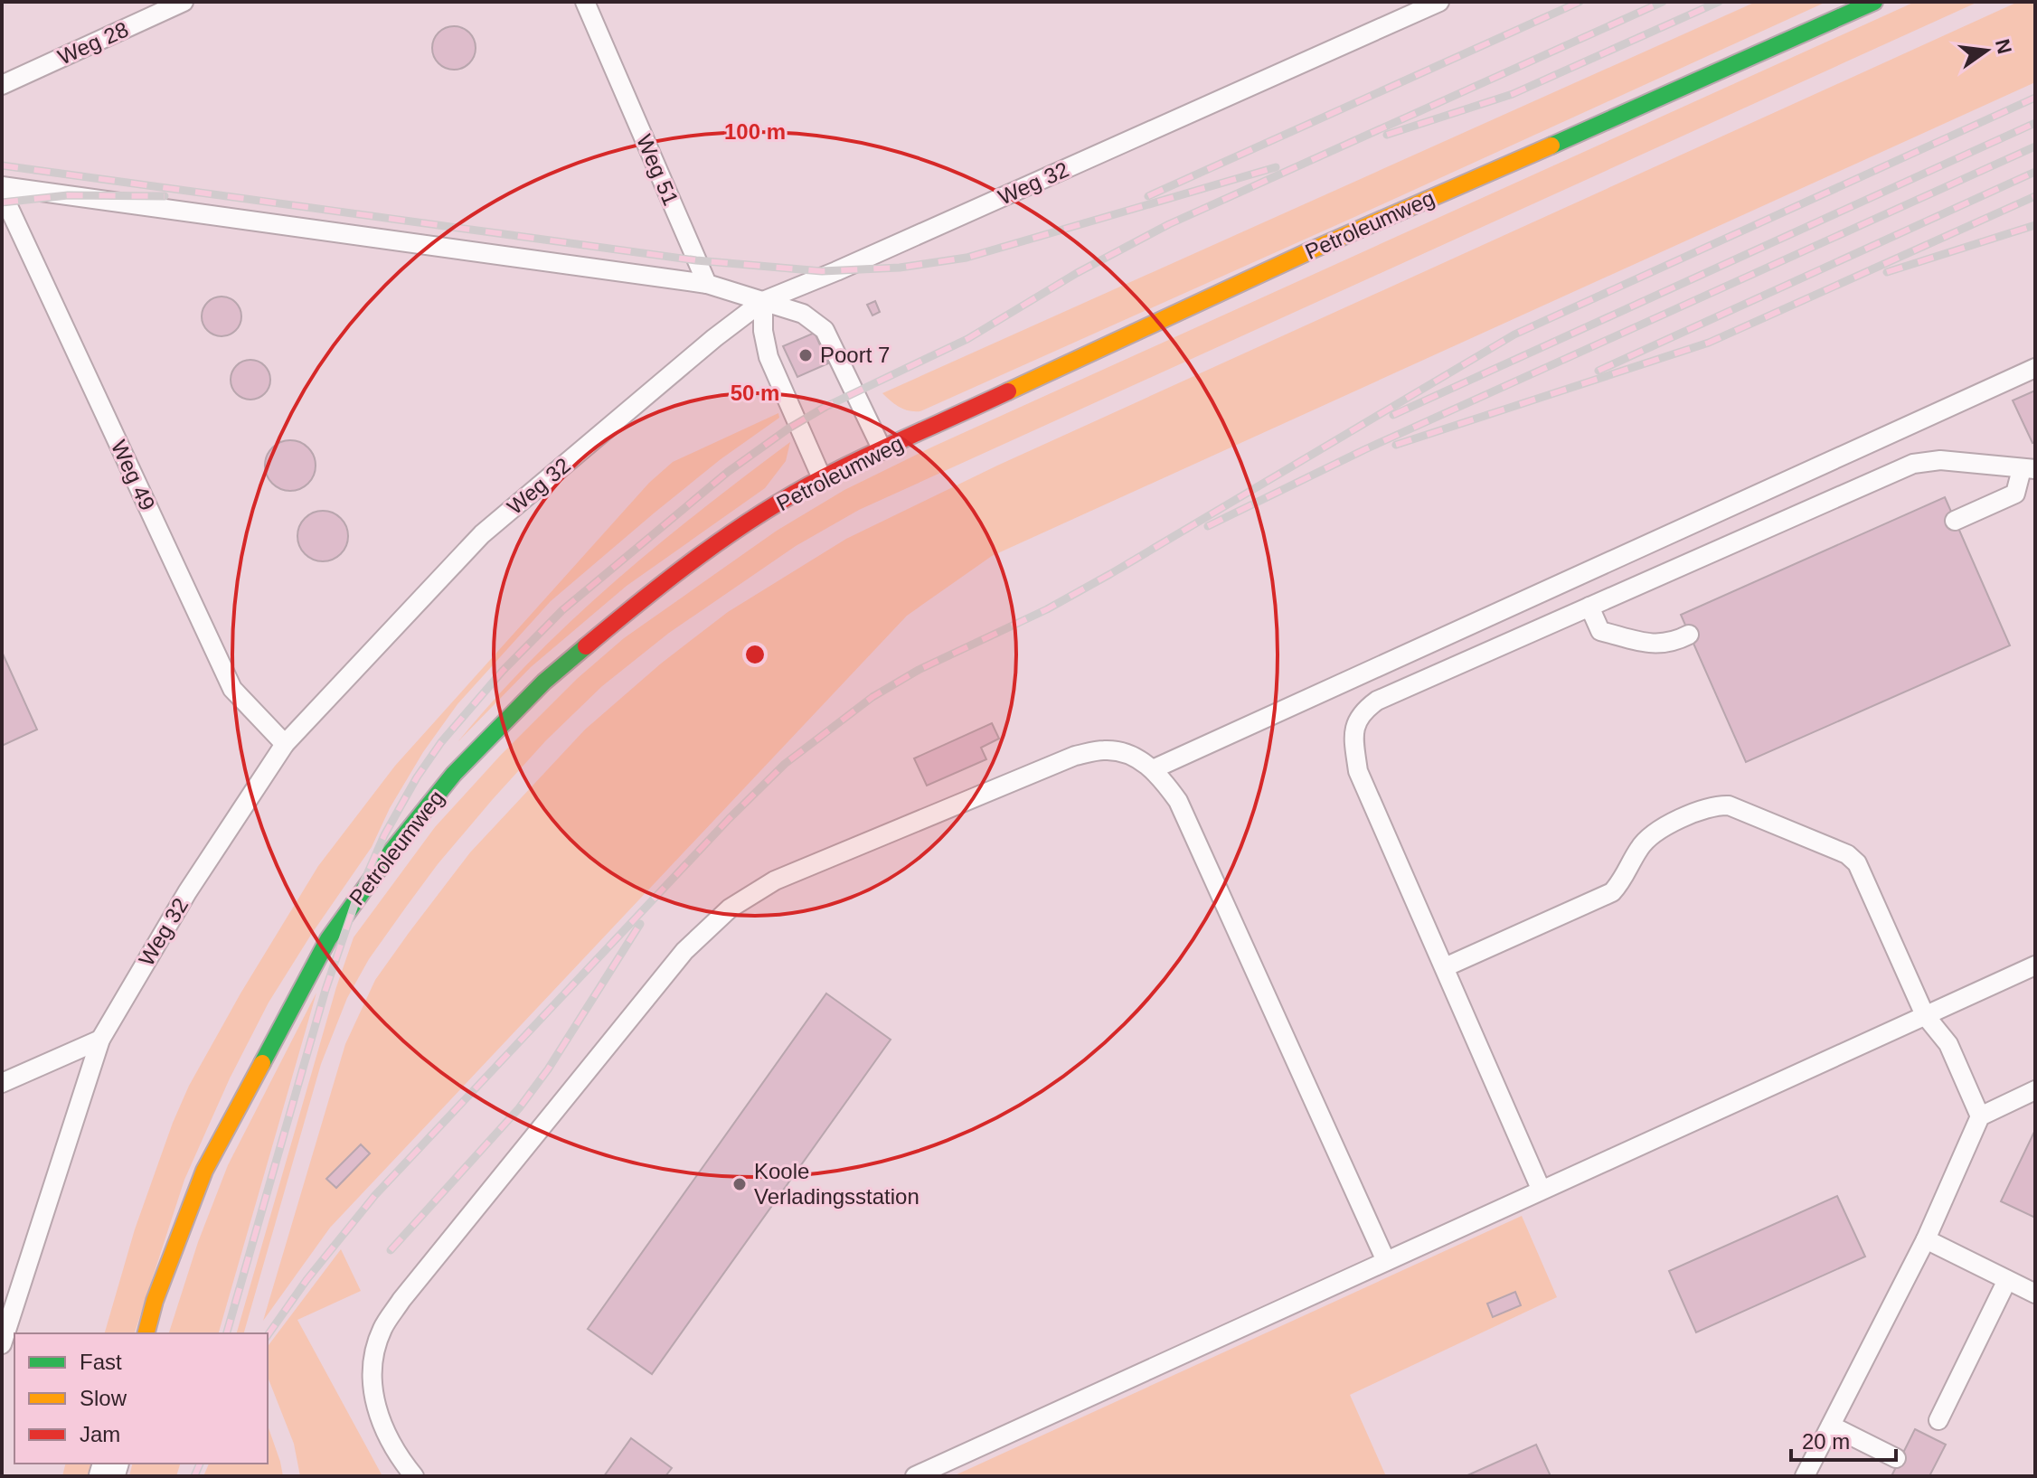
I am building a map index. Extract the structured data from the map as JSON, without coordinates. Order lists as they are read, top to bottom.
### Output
{
  "streets": {
    "street": ["Petroleumweg"],
    "lane": [
      "Weg 28",
      "Weg 51",
      "Weg 32",
      "Weg 49"
    ]
  },
  "crossings": [
    ["Weg 32", "Weg 49"]
  ],
  "places": ["Poort 7", "Koole Verladingsstation"],
  "legend": ["Fast", "Slow", "Jam"],
  "scale_bar": "20 m",
  "north": "right",
  "rings": ["100 m", "50 m"]
}
